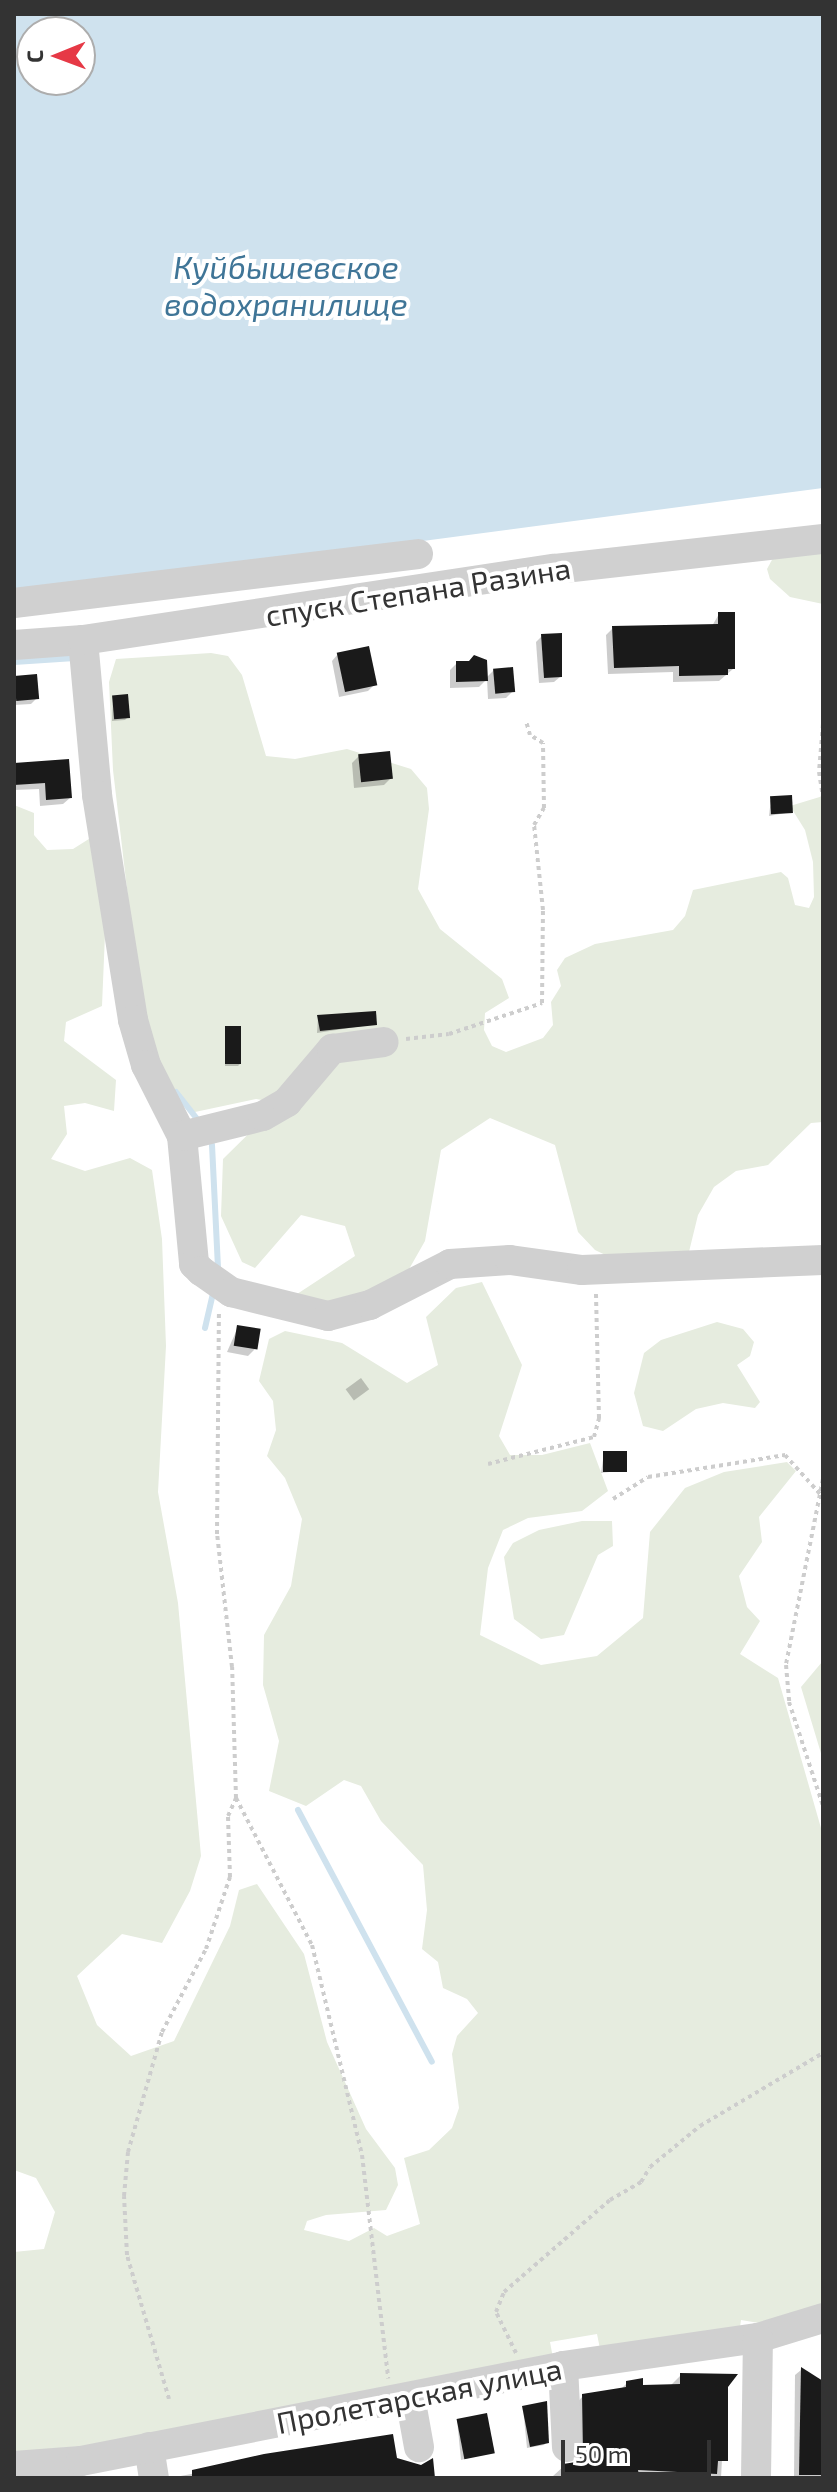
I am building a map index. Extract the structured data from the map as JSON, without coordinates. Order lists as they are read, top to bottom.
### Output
{
  "streets": {
    "street": ["спуск Степана Разина", "Пролетарская улица"]
  },
  "water": ["Куйбышевское водохранилище"],
  "scale_bar": "50 m",
  "north": "left"
}
